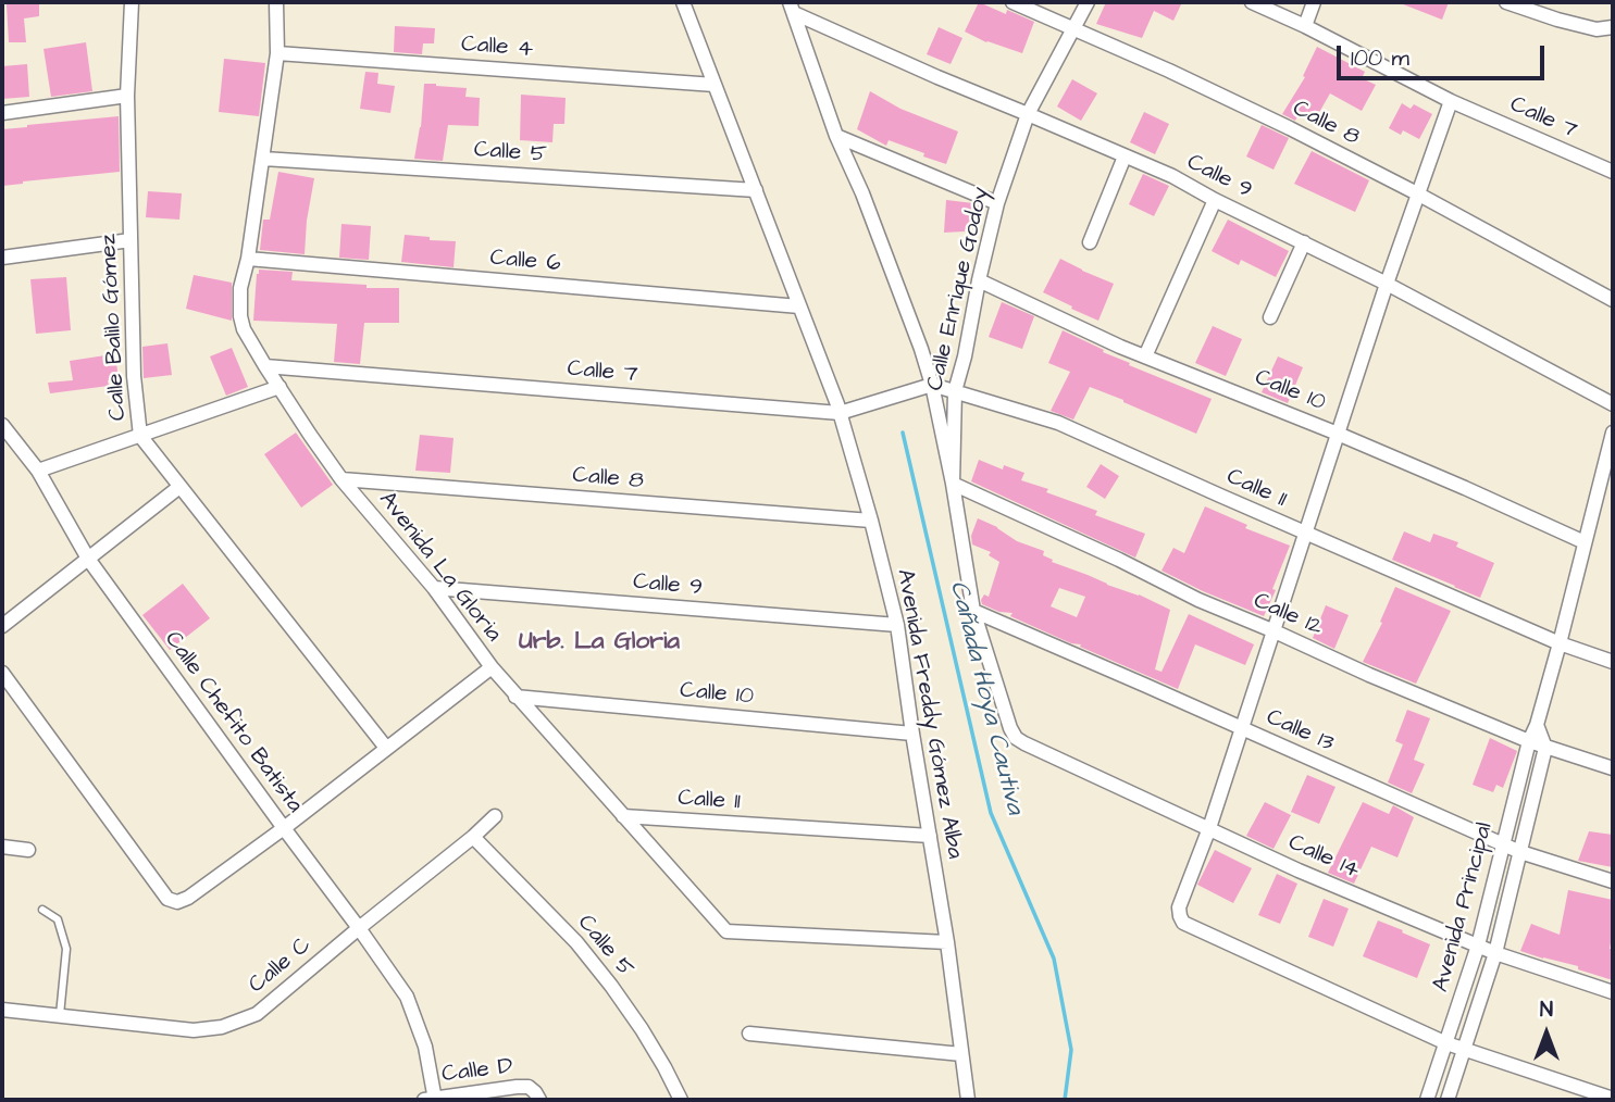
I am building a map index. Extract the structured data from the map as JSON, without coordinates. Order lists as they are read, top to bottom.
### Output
{
  "streets": {
    "street": [
      "Calle 4",
      "Calle 7",
      "Calle 8",
      "Calle 5",
      "Calle 9",
      "Calle 6",
      "Calle Enrique Godoy",
      "Calle Balilo Gómez",
      "Calle 10",
      "Calle 11",
      "Avenida La Gloria",
      "Calle 12",
      "Avenida Freddy Gómez Alba",
      "Calle Chefito Batista",
      "Calle 13",
      "Calle 14",
      "Avenida Principal",
      "Calle C",
      "Calle D"
    ]
  },
  "crossings": [
    ["Calle 4", "Avenida La Gloria"],
    ["Calle 4", "Avenida Freddy Gómez Alba"],
    ["Calle 7", "Calle 11"],
    ["Calle 7", "Avenida La Gloria"],
    ["Calle 7", "Avenida Freddy Gómez Alba"],
    ["Calle 8", "Calle Enrique Godoy"],
    ["Calle 8", "Avenida La Gloria"],
    ["Calle 8", "Avenida Freddy Gómez Alba"],
    ["Calle 5", "Avenida La Gloria"],
    ["Calle 5", "Avenida Freddy Gómez Alba"],
    ["Calle 5", "Calle C"],
    ["Calle 9", "Calle Enrique Godoy"],
    ["Calle 9", "Avenida La Gloria"],
    ["Calle 9", "Avenida Freddy Gómez Alba"],
    ["Calle 6", "Avenida La Gloria"],
    ["Calle 6", "Avenida Freddy Gómez Alba"],
    ["Calle Enrique Godoy", "Calle 10"],
    ["Calle Enrique Godoy", "Calle 11"],
    ["Calle Enrique Godoy", "Calle 12"],
    ["Calle Enrique Godoy", "Calle 13"],
    ["Calle Enrique Godoy", "Calle 14"],
    ["Calle 10", "Avenida La Gloria"],
    ["Calle 10", "Avenida Freddy Gómez Alba"],
    ["Calle 10", "Avenida Principal"],
    ["Calle 11", "Avenida La Gloria"],
    ["Calle 11", "Avenida Freddy Gómez Alba"],
    ["Calle 11", "Avenida Principal"],
    ["Avenida La Gloria", "Avenida Freddy Gómez Alba"],
    ["Calle 12", "Avenida Principal"],
    ["Calle Chefito Batista", "Calle C"],
    ["Calle Chefito Batista", "Calle D"],
    ["Calle 13", "Avenida Principal"],
    ["Calle 14", "Avenida Principal"]
  ],
  "districts": ["Urb. La Gloria"],
  "water": ["Cañada Hoya Cautiva"],
  "scale_bar": "100 m",
  "north": "top"
}
